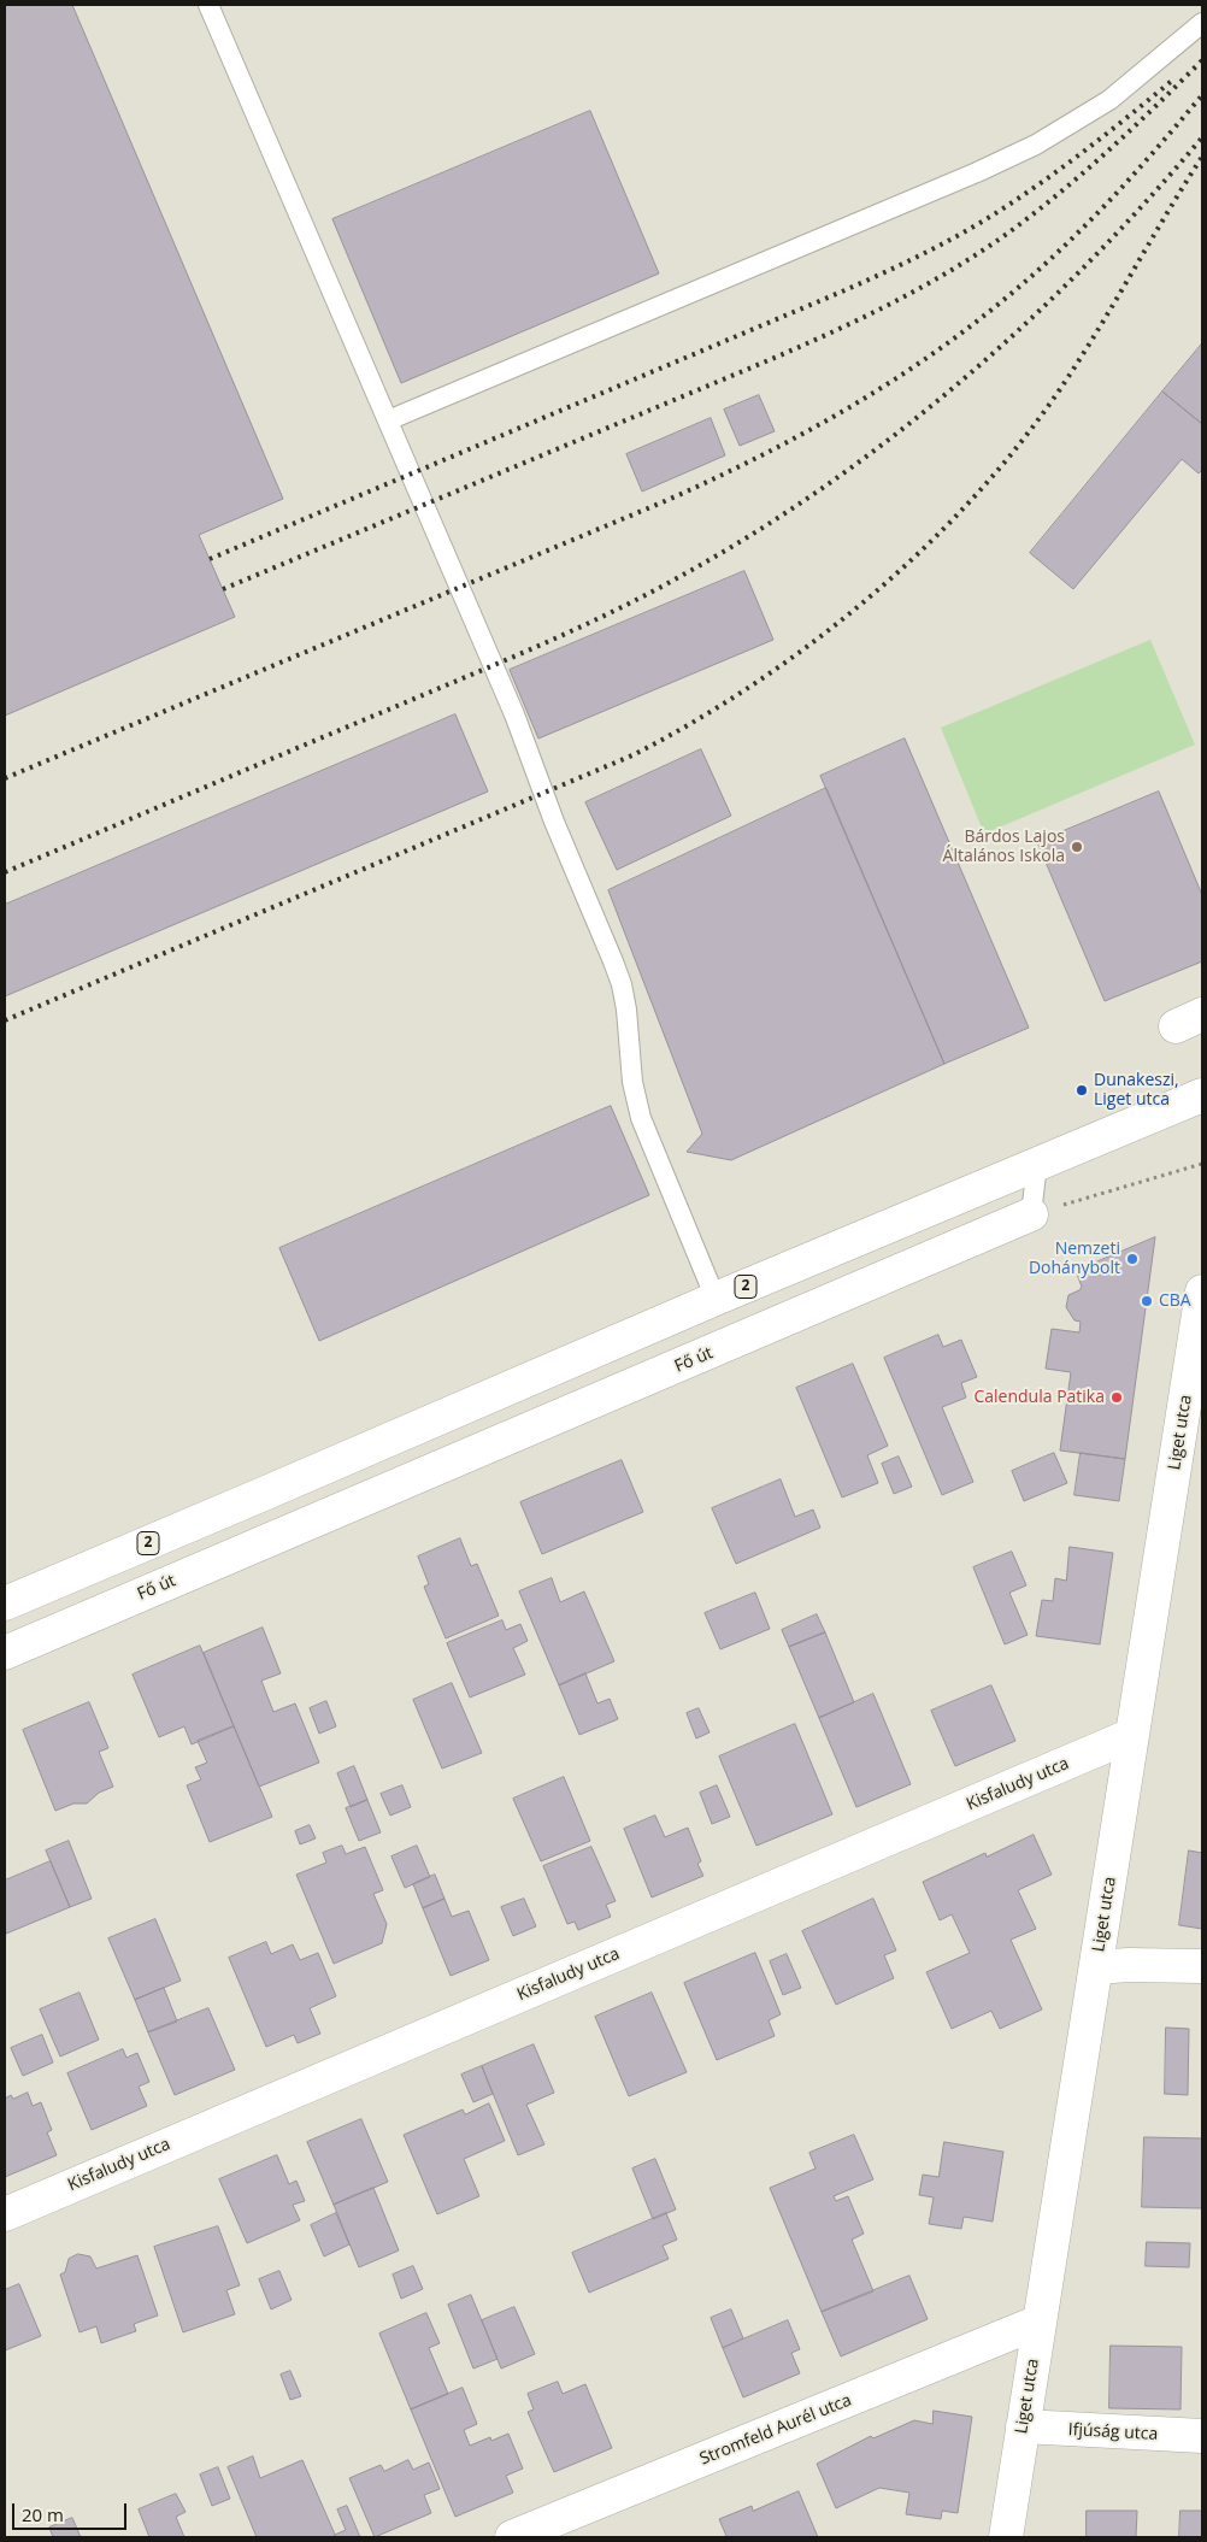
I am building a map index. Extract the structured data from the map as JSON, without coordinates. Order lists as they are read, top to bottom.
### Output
{
  "streets": {
    "street": [
      "2",
      "Fő út",
      "Liget utca",
      "Kisfaludy utca",
      "Stromfeld Aurél utca",
      "Ifjúság utca"
    ]
  },
  "crossings": [
    ["Liget utca", "Kisfaludy utca"],
    ["Liget utca", "Stromfeld Aurél utca"],
    ["Liget utca", "Ifjúság utca"]
  ],
  "places": [
    "Bárdos Lajos Általános Iskola",
    "Dunakeszi, Liget utca",
    "Nemzeti Dohánybolt",
    "CBA",
    "Calendula Patika"
  ],
  "scale_bar": "20 m"
}
